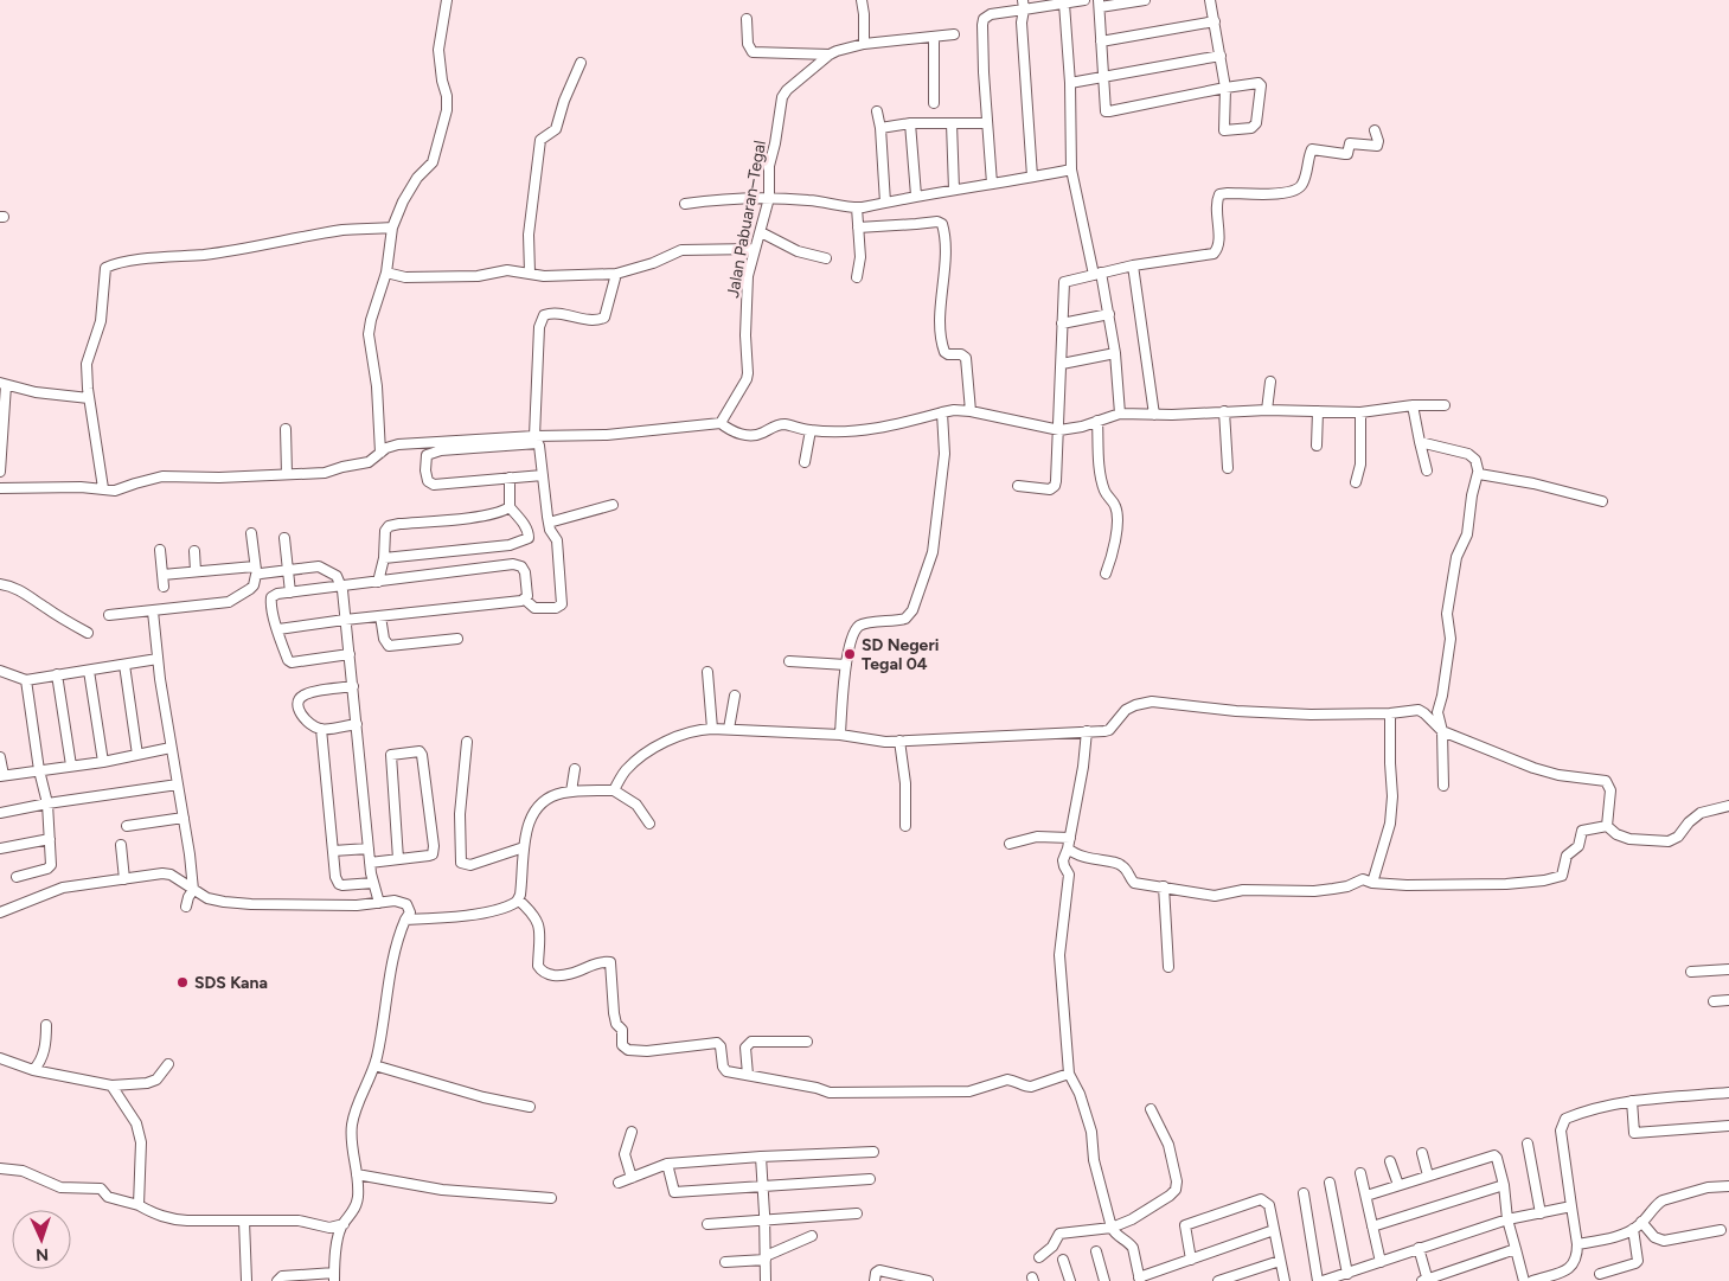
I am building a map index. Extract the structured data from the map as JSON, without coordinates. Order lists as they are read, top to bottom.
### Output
{
  "streets": {
    "street": ["Jalan Pabuaran–Tegal"]
  },
  "places": ["SD Negeri Tegal 04", "SDS Kana"],
  "north": "bottom"
}
